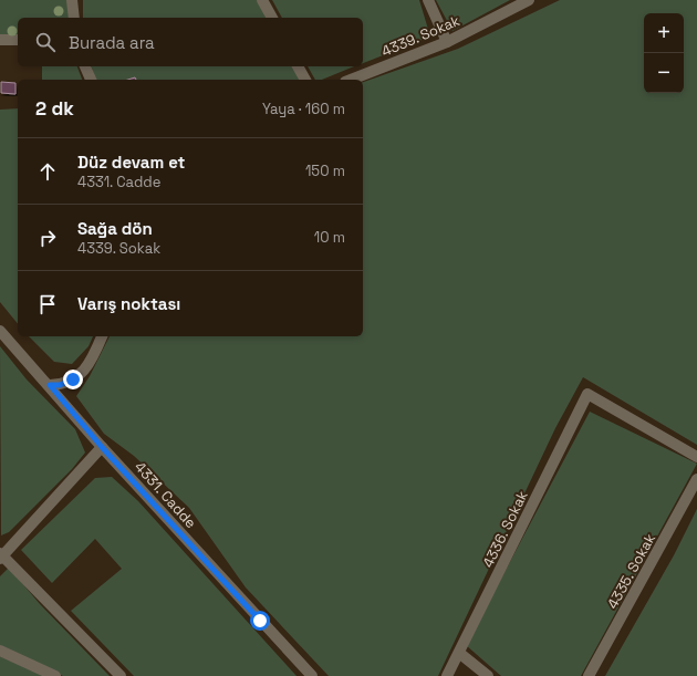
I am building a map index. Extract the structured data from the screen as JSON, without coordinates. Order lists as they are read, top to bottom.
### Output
{
  "streets": {
    "street": [
      "4339. Sokak",
      "4331. Cadde",
      "4336. Sokak",
      "4335. Sokak"
    ]
  },
  "page": {
    "map_buttons": ["+", "−"],
    "search": "Burada ara",
    "heading": ["2 dk", "Yaya · 160 m"],
    "list": [
      ["Düz devam et", "4331. Cadde", "150 m"],
      ["Sağa dön", "4339. Sokak", "10 m"],
      "Varış noktası"
    ]
  }
}
